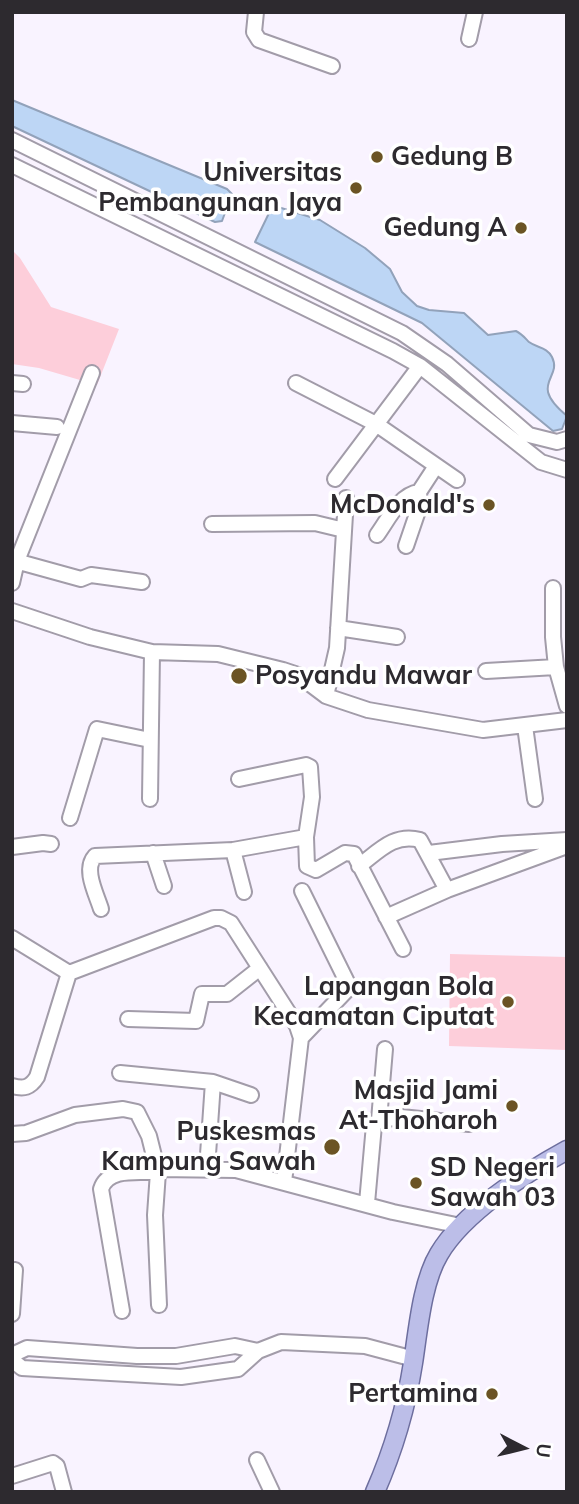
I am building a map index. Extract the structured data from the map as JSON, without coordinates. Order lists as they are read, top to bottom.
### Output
{
  "places": [
    "Gedung B",
    "Universitas Pembangunan Jaya",
    "Gedung A",
    "McDonald's",
    "Posyandu Mawar",
    "Lapangan Bola Kecamatan Ciputat",
    "Masjid Jami At-Thoharoh",
    "Puskesmas Kampung Sawah",
    "SD Negeri Sawah 03",
    "Pertamina"
  ],
  "north": "right"
}
